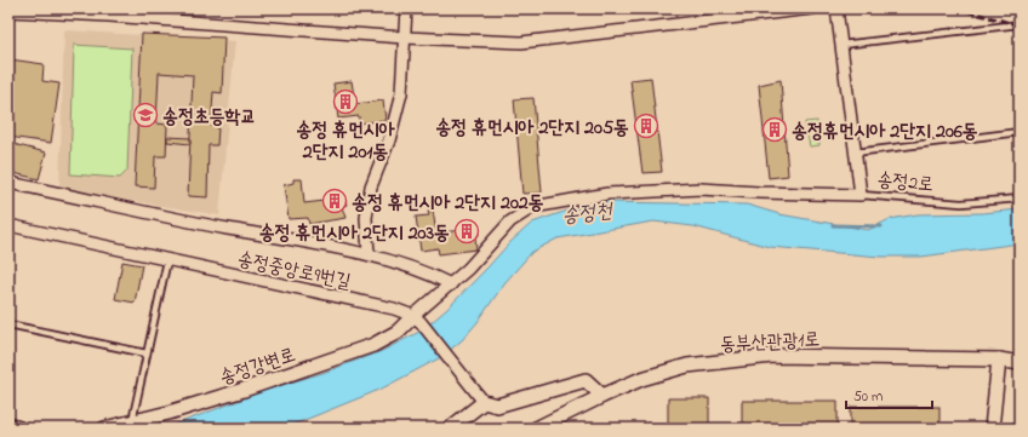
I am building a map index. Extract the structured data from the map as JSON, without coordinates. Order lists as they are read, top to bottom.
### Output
{
  "streets": {
    "street": [
      "송정2로",
      "송정중앙로9번길",
      "동부산관광1로",
      "송정강변로"
    ]
  },
  "crossings": [
    ["송정중앙로9번길", "송정강변로"]
  ],
  "water": ["송정천"],
  "places": {
    "building": [
      "송정 휴먼시아 2단지 201동",
      "송정 휴먼시아 2단지 205동",
      "송정휴먼시아 2단지 206동",
      "송정 휴먼시아 2단지 202동",
      "송정 휴먼시아 2단지 203동"
    ],
    "school or university": ["송정초등학교"]
  },
  "scale_bar": "50 m"
}
